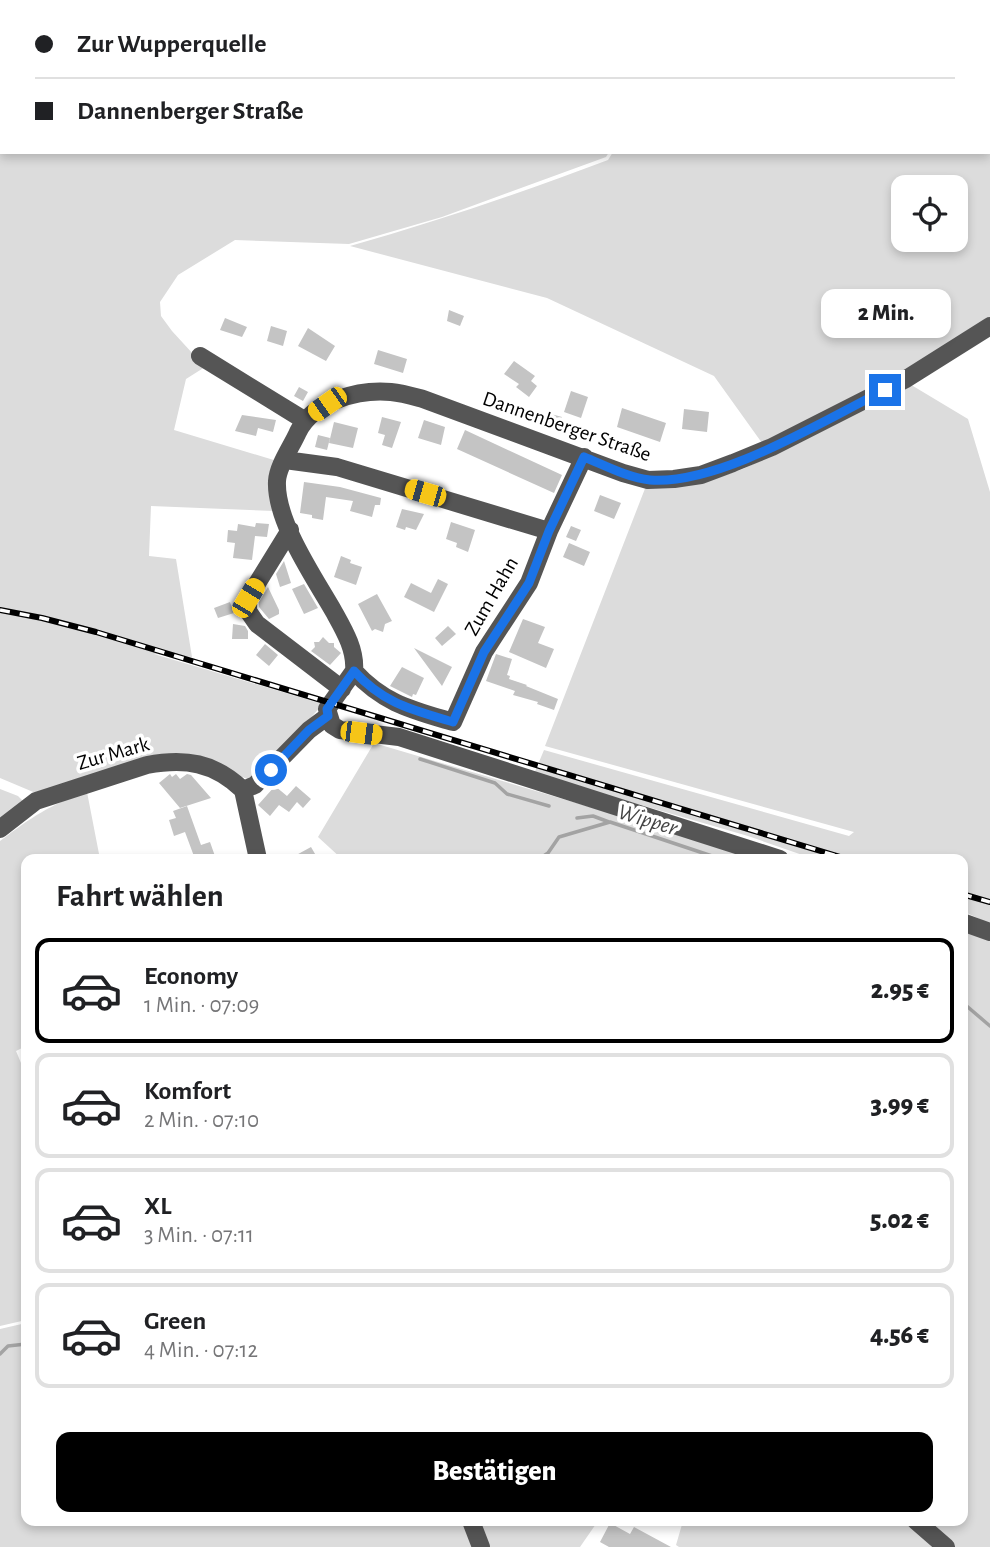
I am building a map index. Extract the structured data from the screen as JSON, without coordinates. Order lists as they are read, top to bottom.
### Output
{
  "streets": {
    "street": ["Dannenberger Straße", "Zum Hahn", "Zur Mark"]
  },
  "crossings": [
    ["Dannenberger Straße", "Zum Hahn"]
  ],
  "water": ["Wipper"],
  "page": {
    "banner": ["Zur Wupperquelle", "Dannenberger Straße"],
    "bubble": "2 Min.",
    "heading": "Fahrt wählen",
    "list": [
      {
        "name": "Economy",
        "note": "1 Min. · 07:09",
        "value": "2.95 €"
      },
      {
        "name": "Komfort",
        "note": "2 Min. · 07:10",
        "value": "3.99 €"
      },
      {
        "name": "XL",
        "note": "3 Min. · 07:11",
        "value": "5.02 €"
      },
      {
        "name": "Green",
        "note": "4 Min. · 07:12",
        "value": "4.56 €"
      }
    ],
    "buttons": "Bestätigen"
  }
}
